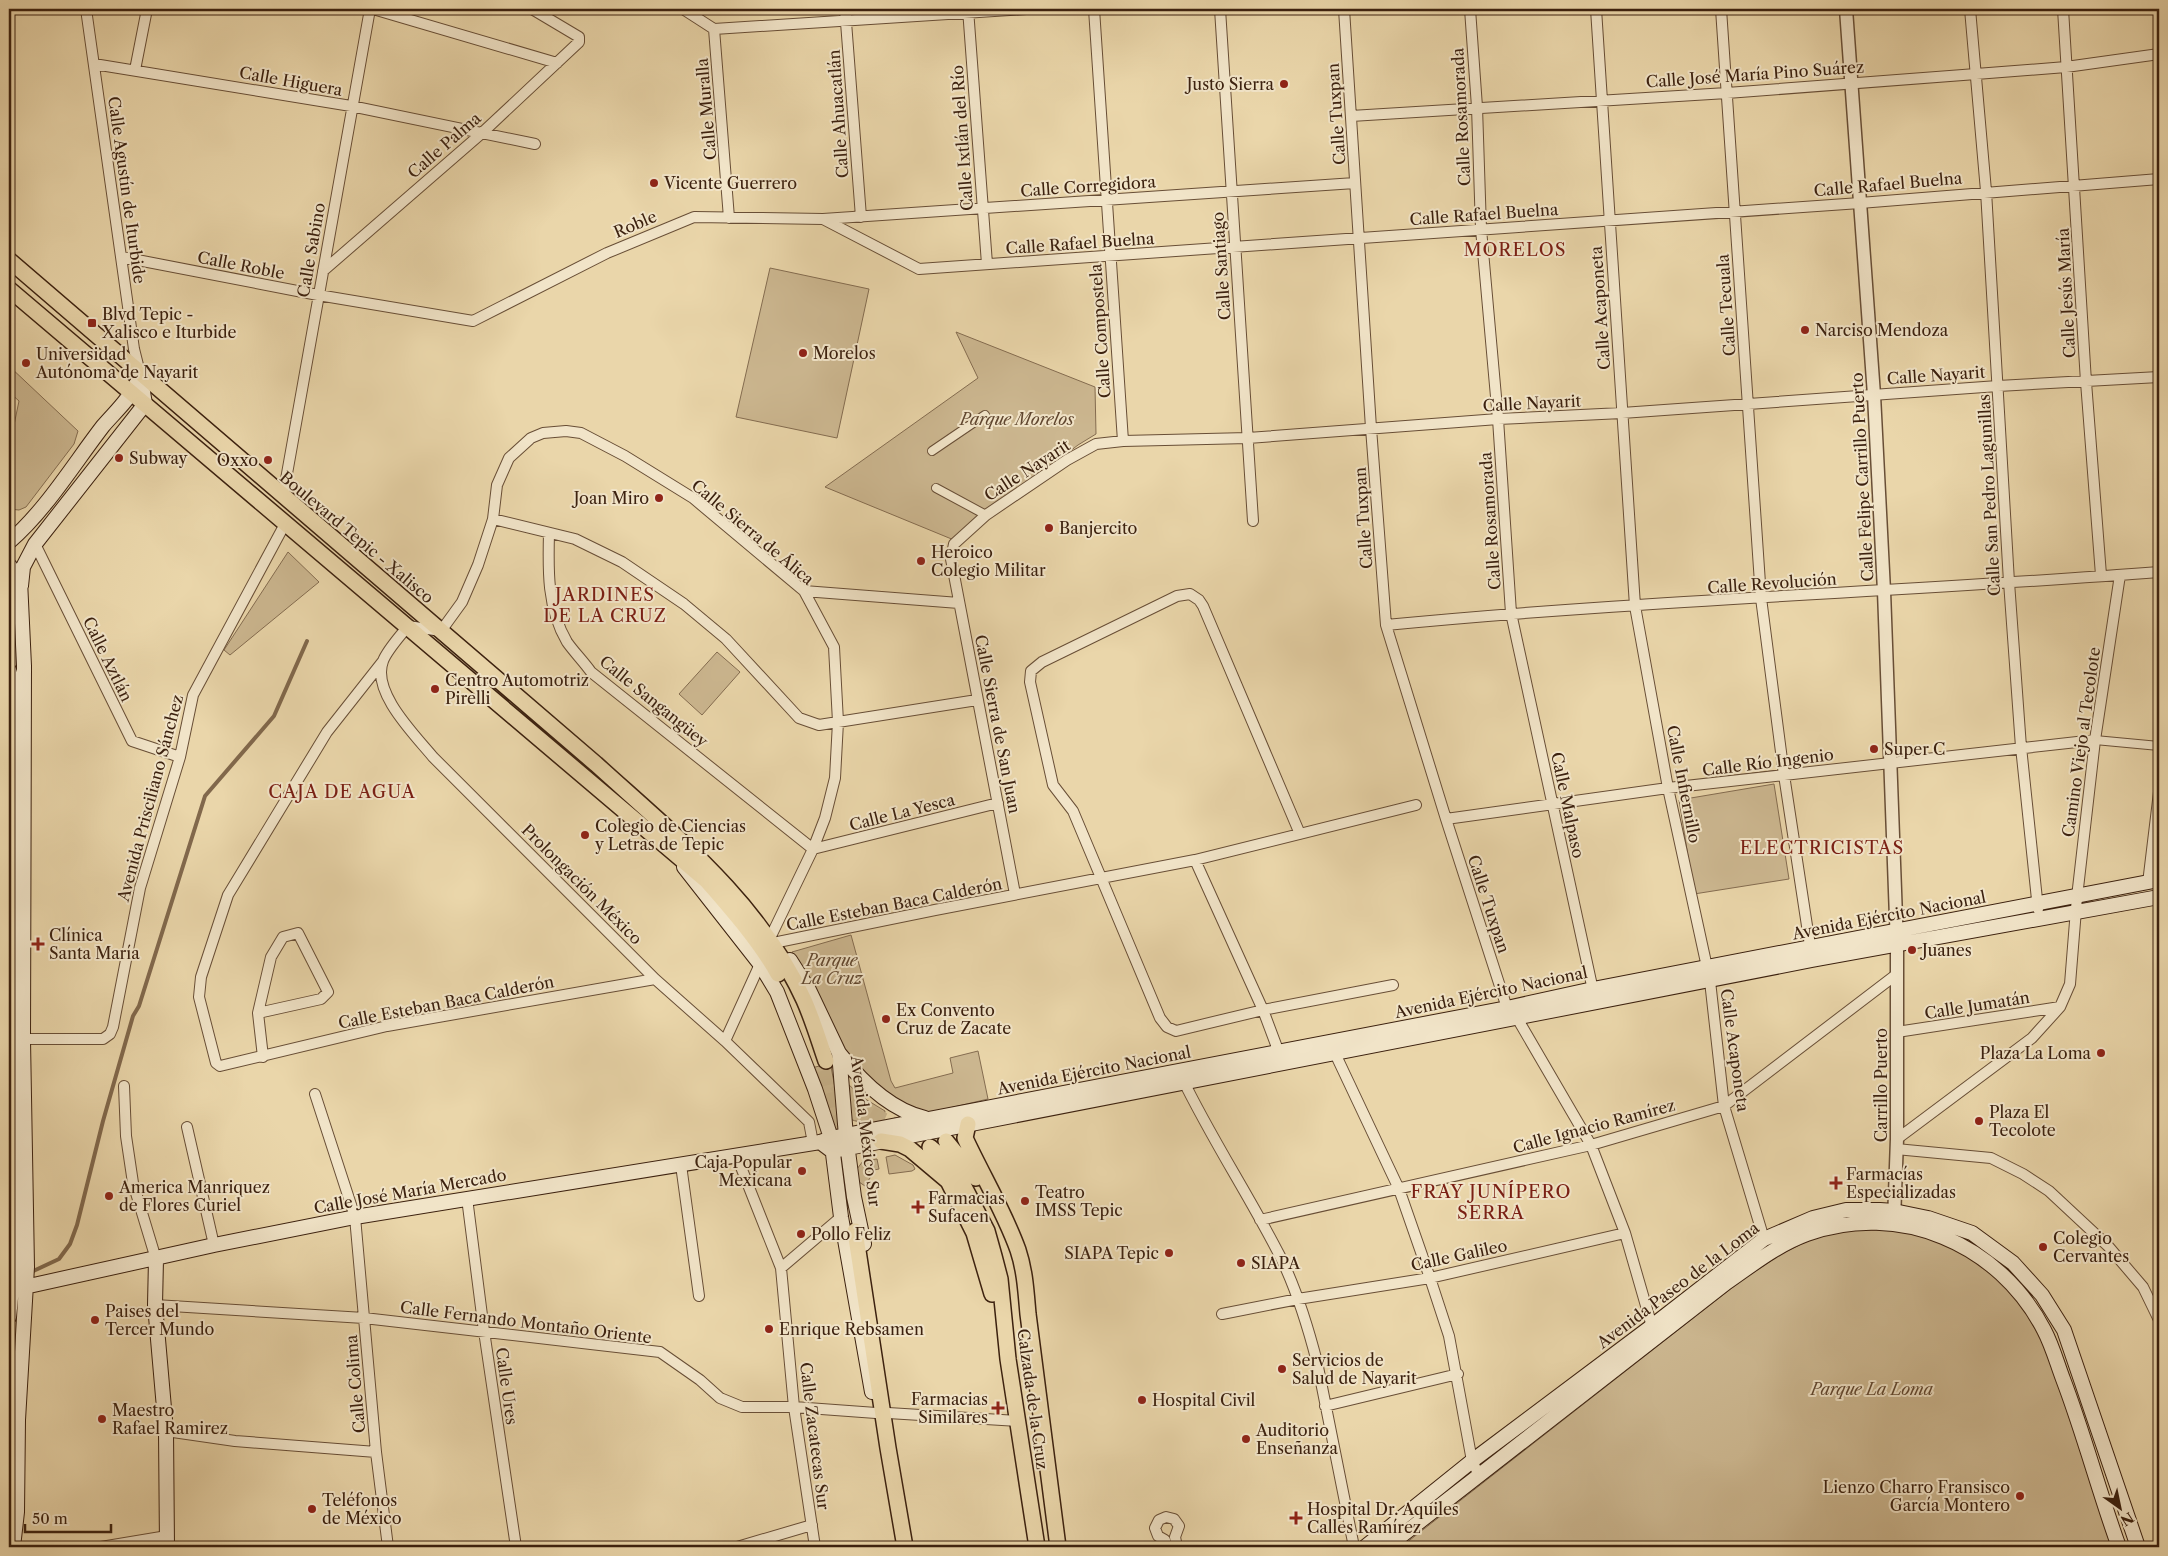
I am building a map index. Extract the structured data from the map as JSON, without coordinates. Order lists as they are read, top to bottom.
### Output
{
  "streets": {
    "main road": [
      "Boulevard Tepic - Xalisco",
      "Avenida Ejército Nacional",
      "Avenida México Sur",
      "Calle José María Mercado",
      "Avenida Paseo de la Loma",
      "Calzada de la Cruz"
    ],
    "street": [
      "Calle José María Pino Suárez",
      "Calle Higuera",
      "Calle Muralla",
      "Calle Ahuacatlán",
      "Calle Tuxpan",
      "Calle Rosamorada",
      "Calle Ixtlán del Río",
      "Calle Palma",
      "Calle Rafael Buelna",
      "Calle Corregidora",
      "Calle Agustín de Iturbide",
      "Roble",
      "Calle Sabino",
      "Calle Roble",
      "Calle Santiago",
      "Calle Jesús María",
      "Calle Tecuala",
      "Calle Acaponeta",
      "Calle Compostela",
      "Calle Nayarit",
      "Calle Felipe Carrillo Puerto",
      "Calle San Pedro Lagunillas",
      "Calle Sierra de Álica",
      "Calle Revolución",
      "Calle Aztlán",
      "Calle Sangangüey",
      "Calle Sierra de San Juan",
      "Camino Viejo al Tecolote",
      "Calle Río Ingenio",
      "Calle Infiernillo",
      "Avenida Prisciliano Sánchez",
      "Calle Malpaso",
      "Calle La Yesca",
      "Prolongación México",
      "Calle Esteban Baca Calderón",
      "Calle Jumatán",
      "Carrillo Puerto",
      "Calle Ignacio Ramírez",
      "Calle Galileo",
      "Calle Fernando Montaño Oriente",
      "Calle Colima",
      "Calle Ures",
      "Calle Zacatecas Sur"
    ]
  },
  "crossings": [
    ["Calle José María Pino Suárez", "Calle Tuxpan"],
    ["Calle José María Pino Suárez", "Calle Rosamorada"],
    ["Calle José María Pino Suárez", "Calle Jesús María"],
    ["Calle José María Pino Suárez", "Calle Tecuala"],
    ["Calle José María Pino Suárez", "Calle Acaponeta"],
    ["Calle José María Pino Suárez", "Calle Felipe Carrillo Puerto"],
    ["Calle José María Pino Suárez", "Calle San Pedro Lagunillas"],
    ["Calle Higuera", "Calle Palma"],
    ["Calle Higuera", "Calle Agustín de Iturbide"],
    ["Calle Higuera", "Calle Sabino"],
    ["Calle Muralla", "Roble"],
    ["Calle Ahuacatlán", "Calle Corregidora"],
    ["Calle Tuxpan", "Calle Rafael Buelna"],
    ["Calle Tuxpan", "Calle Corregidora"],
    ["Calle Tuxpan", "Calle Nayarit"],
    ["Calle Tuxpan", "Calle Revolución"],
    ["Calle Tuxpan", "Calle Río Ingenio"],
    ["Calle Tuxpan", "Avenida Ejército Nacional"],
    ["Calle Rosamorada", "Calle Rafael Buelna"],
    ["Calle Rosamorada", "Calle Nayarit"],
    ["Calle Rosamorada", "Calle Revolución"],
    ["Calle Rosamorada", "Calle Malpaso"],
    ["Calle Ixtlán del Río", "Calle Rafael Buelna"],
    ["Calle Ixtlán del Río", "Calle Corregidora"],
    ["Calle Palma", "Calle Sabino"],
    ["Calle Rafael Buelna", "Calle Corregidora"],
    ["Calle Rafael Buelna", "Roble"],
    ["Calle Rafael Buelna", "Calle Santiago"],
    ["Calle Rafael Buelna", "Calle Jesús María"],
    ["Calle Rafael Buelna", "Calle Tecuala"],
    ["Calle Rafael Buelna", "Calle Acaponeta"],
    ["Calle Rafael Buelna", "Calle Compostela"],
    ["Calle Rafael Buelna", "Calle Felipe Carrillo Puerto"],
    ["Calle Rafael Buelna", "Calle San Pedro Lagunillas"],
    ["Calle Corregidora", "Roble"],
    ["Calle Corregidora", "Calle Santiago"],
    ["Calle Corregidora", "Calle Compostela"],
    ["Calle Agustín de Iturbide", "Calle Roble"],
    ["Calle Agustín de Iturbide", "Boulevard Tepic - Xalisco"],
    ["Roble", "Calle Roble"],
    ["Calle Sabino", "Calle Roble"],
    ["Calle Sabino", "Boulevard Tepic - Xalisco"],
    ["Calle Santiago", "Calle Nayarit"],
    ["Calle Jesús María", "Calle Nayarit"],
    ["Calle Jesús María", "Calle Revolución"],
    ["Calle Tecuala", "Calle Nayarit"],
    ["Calle Tecuala", "Calle Revolución"],
    ["Calle Tecuala", "Calle Río Ingenio"],
    ["Calle Tecuala", "Avenida Ejército Nacional"],
    ["Calle Acaponeta", "Calle Nayarit"],
    ["Calle Acaponeta", "Calle Revolución"],
    ["Calle Acaponeta", "Calle Infiernillo"],
    ["Calle Acaponeta", "Avenida Ejército Nacional"],
    ["Calle Acaponeta", "Calle Ignacio Ramírez"],
    ["Calle Acaponeta", "Avenida Paseo de la Loma"],
    ["Calle Compostela", "Calle Nayarit"],
    ["Calle Nayarit", "Calle Felipe Carrillo Puerto"],
    ["Calle Nayarit", "Calle San Pedro Lagunillas"],
    ["Calle Nayarit", "Calle Sierra de San Juan"],
    ["Calle Felipe Carrillo Puerto", "Calle Revolución"],
    ["Calle Felipe Carrillo Puerto", "Calle Río Ingenio"],
    ["Calle Felipe Carrillo Puerto", "Avenida Ejército Nacional"],
    ["Calle Felipe Carrillo Puerto", "Carrillo Puerto"],
    ["Calle San Pedro Lagunillas", "Calle Revolución"],
    ["Calle San Pedro Lagunillas", "Calle Río Ingenio"],
    ["Calle San Pedro Lagunillas", "Avenida Ejército Nacional"],
    ["Calle Sierra de Álica", "Boulevard Tepic - Xalisco"],
    ["Calle Sierra de Álica", "Calle Sangangüey"],
    ["Calle Sierra de Álica", "Calle La Yesca"],
    ["Calle Sierra de Álica", "Calle Esteban Baca Calderón"],
    ["Calle Sierra de Álica", "Avenida México Sur"],
    ["Boulevard Tepic - Xalisco", "Avenida Prisciliano Sánchez"],
    ["Boulevard Tepic - Xalisco", "Avenida México Sur"],
    ["Calle Revolución", "Camino Viejo al Tecolote"],
    ["Calle Revolución", "Calle Infiernillo"],
    ["Calle Revolución", "Calle Malpaso"],
    ["Calle Aztlán", "Avenida Prisciliano Sánchez"],
    ["Calle Sangangüey", "Calle La Yesca"],
    ["Calle Sierra de San Juan", "Calle La Yesca"],
    ["Calle Sierra de San Juan", "Calle Esteban Baca Calderón"],
    ["Camino Viejo al Tecolote", "Calle Río Ingenio"],
    ["Camino Viejo al Tecolote", "Avenida Ejército Nacional"],
    ["Camino Viejo al Tecolote", "Calle Jumatán"],
    ["Camino Viejo al Tecolote", "Carrillo Puerto"],
    ["Calle Río Ingenio", "Calle Infiernillo"],
    ["Calle Río Ingenio", "Calle Malpaso"],
    ["Calle Infiernillo", "Avenida Ejército Nacional"],
    ["Calle Malpaso", "Avenida Ejército Nacional"],
    ["Prolongación México", "Calle Esteban Baca Calderón"],
    ["Prolongación México", "Avenida Ejército Nacional"],
    ["Prolongación México", "Avenida México Sur"],
    ["Prolongación México", "Calle José María Mercado"],
    ["Calle Esteban Baca Calderón", "Avenida México Sur"],
    ["Avenida Ejército Nacional", "Carrillo Puerto"],
    ["Avenida Ejército Nacional", "Avenida México Sur"],
    ["Avenida Ejército Nacional", "Calle José María Mercado"],
    ["Calle Jumatán", "Carrillo Puerto"],
    ["Carrillo Puerto", "Calle Ignacio Ramírez"],
    ["Carrillo Puerto", "Avenida Paseo de la Loma"],
    ["Avenida México Sur", "Calle José María Mercado"],
    ["Avenida México Sur", "Calle Fernando Montaño Oriente"],
    ["Calle José María Mercado", "Calle Colima"],
    ["Calle José María Mercado", "Calle Ures"],
    ["Calle José María Mercado", "Calle Zacatecas Sur"],
    ["Calle Fernando Montaño Oriente", "Calle Colima"],
    ["Calle Fernando Montaño Oriente", "Calle Ures"],
    ["Calle Fernando Montaño Oriente", "Calzada de la Cruz"],
    ["Calle Fernando Montaño Oriente", "Calle Zacatecas Sur"]
  ],
  "districts": [
    "MORELOS",
    "JARDINES DE LA CRUZ",
    "CAJA DE AGUA",
    "ELECTRICISTAS",
    "FRAY JUNÍPERO SERRA"
  ],
  "parks": ["Parque Morelos", "Parque La Cruz", "Parque La Loma"],
  "places": {
    "other": [
      "Justo Sierra",
      "Vicente Guerrero",
      "Narciso Mendoza",
      "Morelos",
      "Universidad Autónoma de Nayarit",
      "Subway",
      "Oxxo",
      "Joan Miro",
      "Banjercito",
      "Heroico Colegio Militar",
      "Centro Automotriz Pirelli",
      "Super C",
      "Colegio de Ciencias y Letras de Tepic",
      "Juanes",
      "Ex Convento Cruz de Zacate",
      "Plaza La Loma",
      "Plaza El Tecolote",
      "Caja Popular Mexicana",
      "America Manriquez de Flores Curiel",
      "Teatro IMSS Tepic",
      "Pollo Feliz",
      "Colegio Cervantes",
      "SIAPA Tepic",
      "SIAPA",
      "Paises del Tercer Mundo",
      "Enrique Rebsamen",
      "Servicios de Salud de Nayarit",
      "Hospital Civil",
      "Maestro Rafael Ramirez",
      "Auditorio Enseñanza",
      "Lienzo Charro Fransisco García Montero",
      "Teléfonos de México"
    ],
    "transit": ["Blvd Tepic - Xalisco e Iturbide"],
    "health": [
      "Clínica Santa María",
      "Farmacías Especializadas",
      "Farmacias Sufacen",
      "Farmacias Similares",
      "Hospital Dr. Aquiles Calles Ramírez"
    ]
  },
  "scale_bar": "50 m",
  "north": "bottom right"
}
